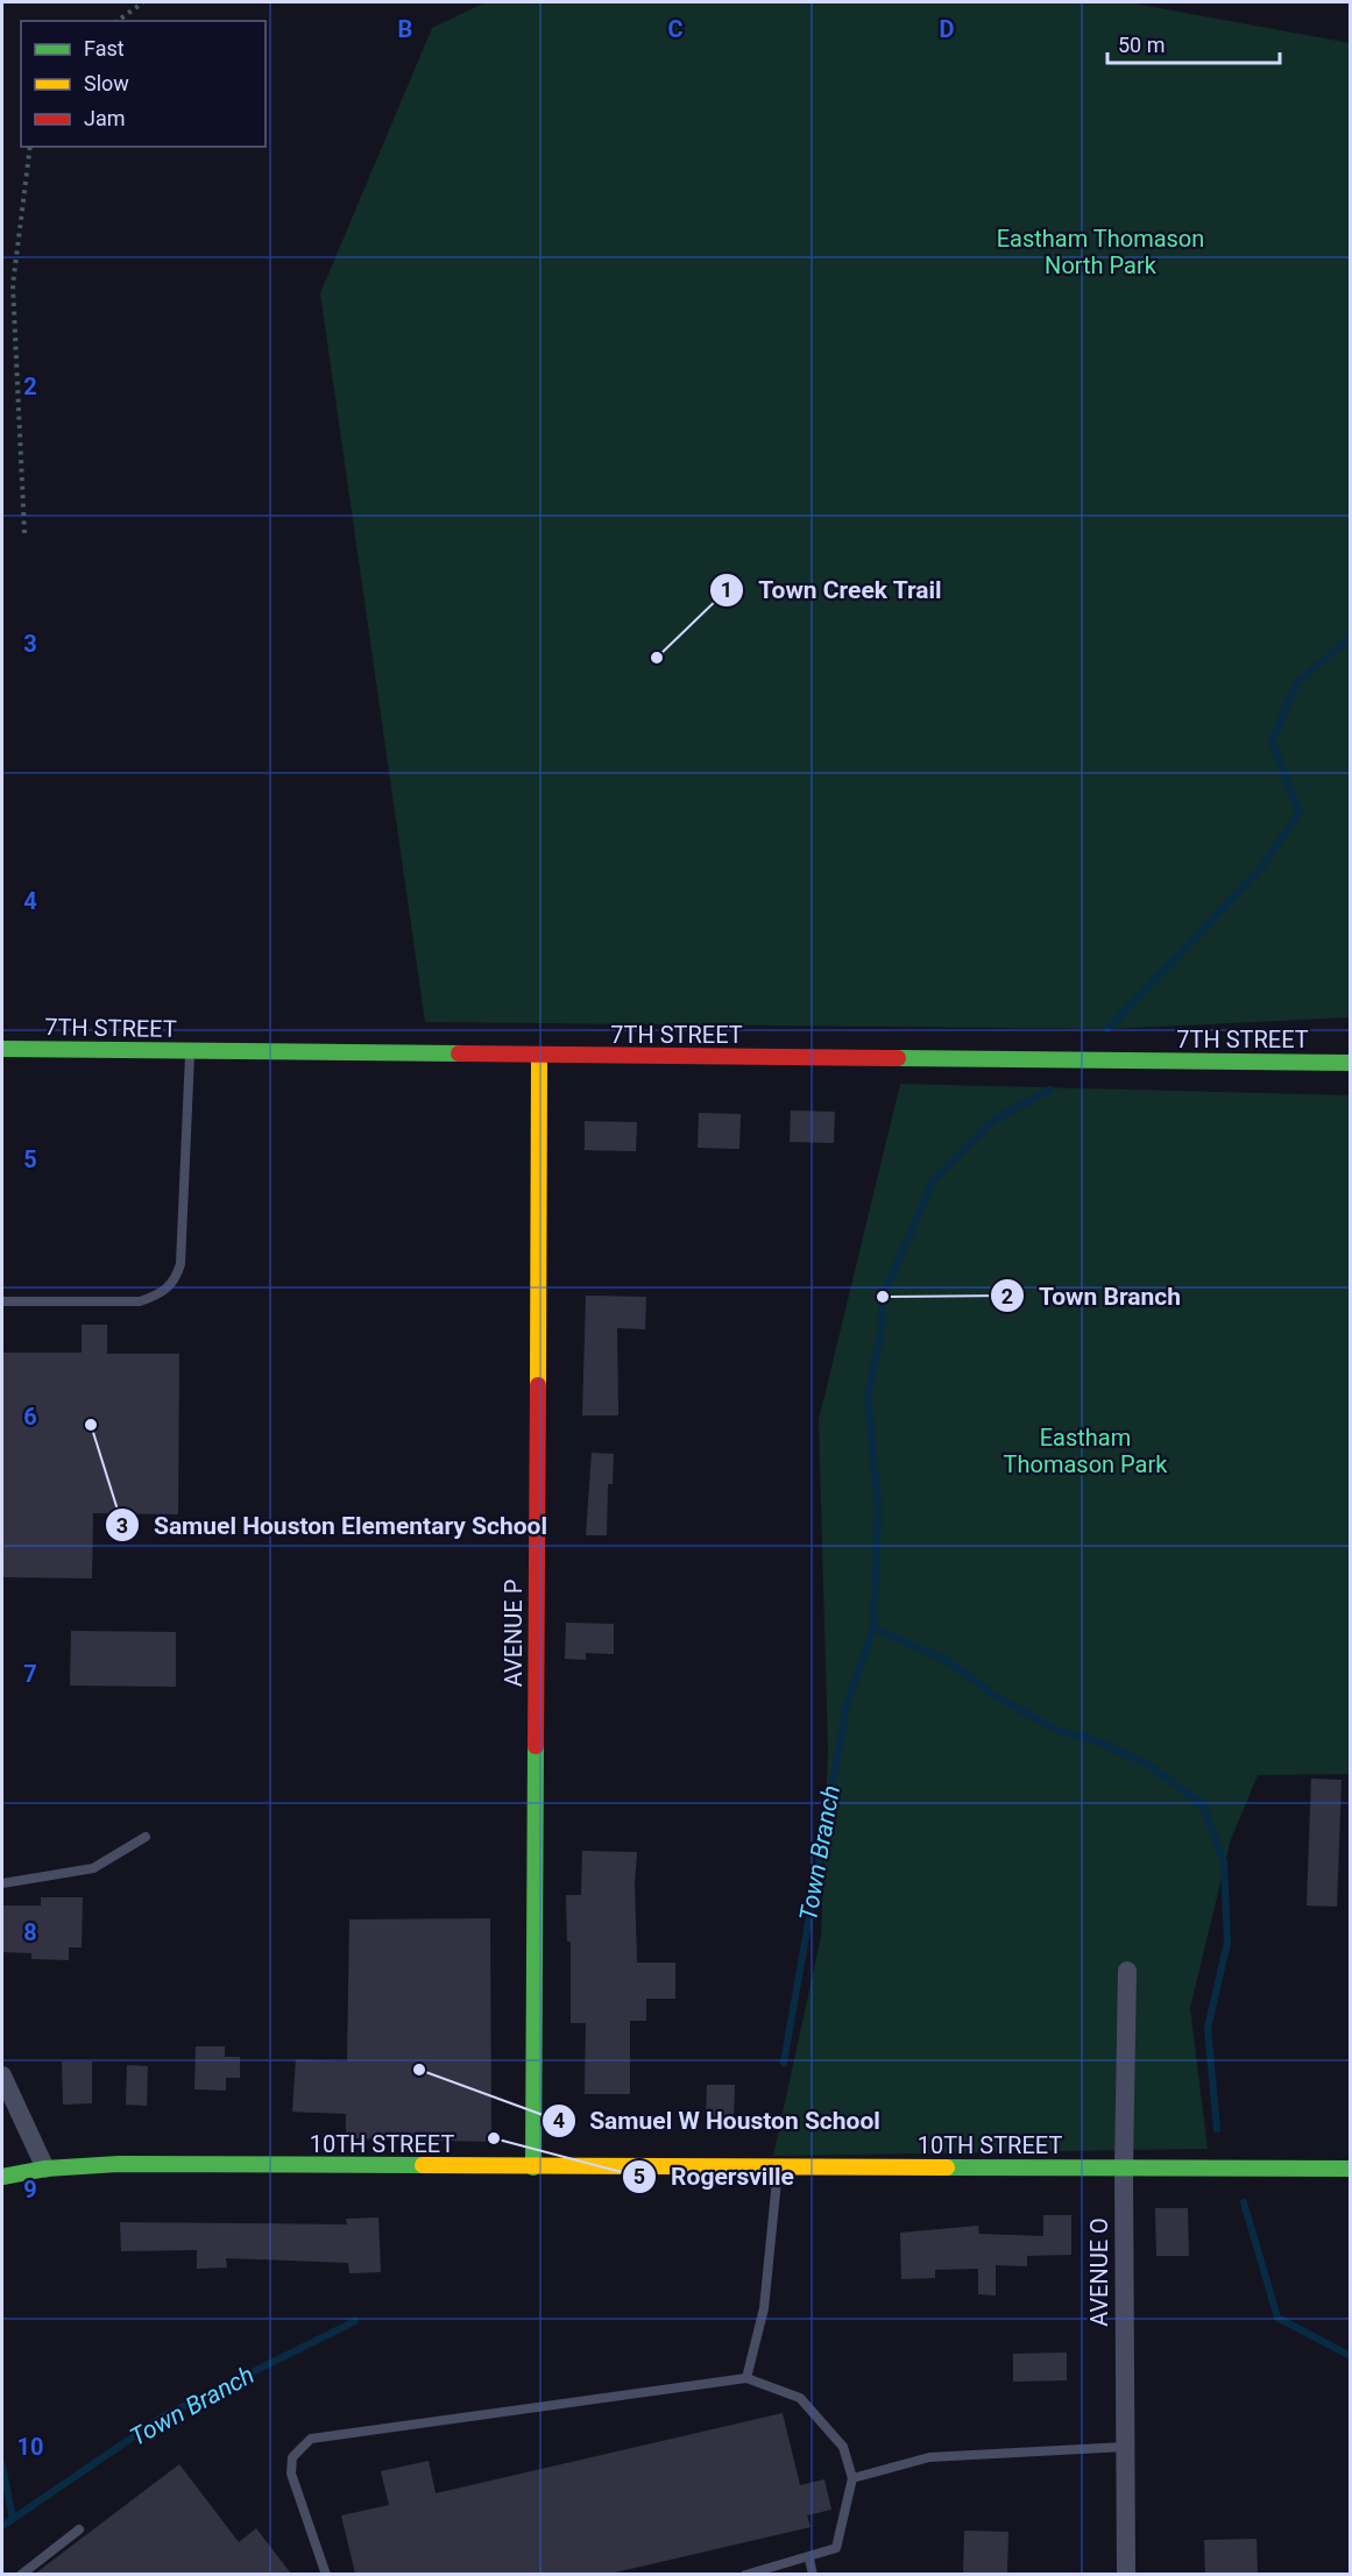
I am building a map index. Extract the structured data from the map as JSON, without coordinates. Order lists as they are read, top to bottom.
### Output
{
  "streets": {
    "street": [
      "7TH STREET",
      "AVENUE P",
      "10TH STREET",
      "AVENUE O"
    ]
  },
  "crossings": [
    ["7TH STREET", "AVENUE P"],
    ["AVENUE P", "10TH STREET"],
    ["10TH STREET", "AVENUE O"]
  ],
  "water": ["Town Branch"],
  "parks": ["Eastham Thomason North Park", "Eastham Thomason Park"],
  "places": [
    "Town Creek Trail",
    "Town Branch",
    "Samuel Houston Elementary School",
    "Samuel W Houston School",
    "Rogersville"
  ],
  "legend": ["Fast", "Slow", "Jam"],
  "scale_bar": "50 m",
  "grid": {
    "columns": ["B", "C", "D"],
    "rows": [
      "2",
      "3",
      "4",
      "5",
      "6",
      "7",
      "8",
      "9",
      "10"
    ]
  }
}
